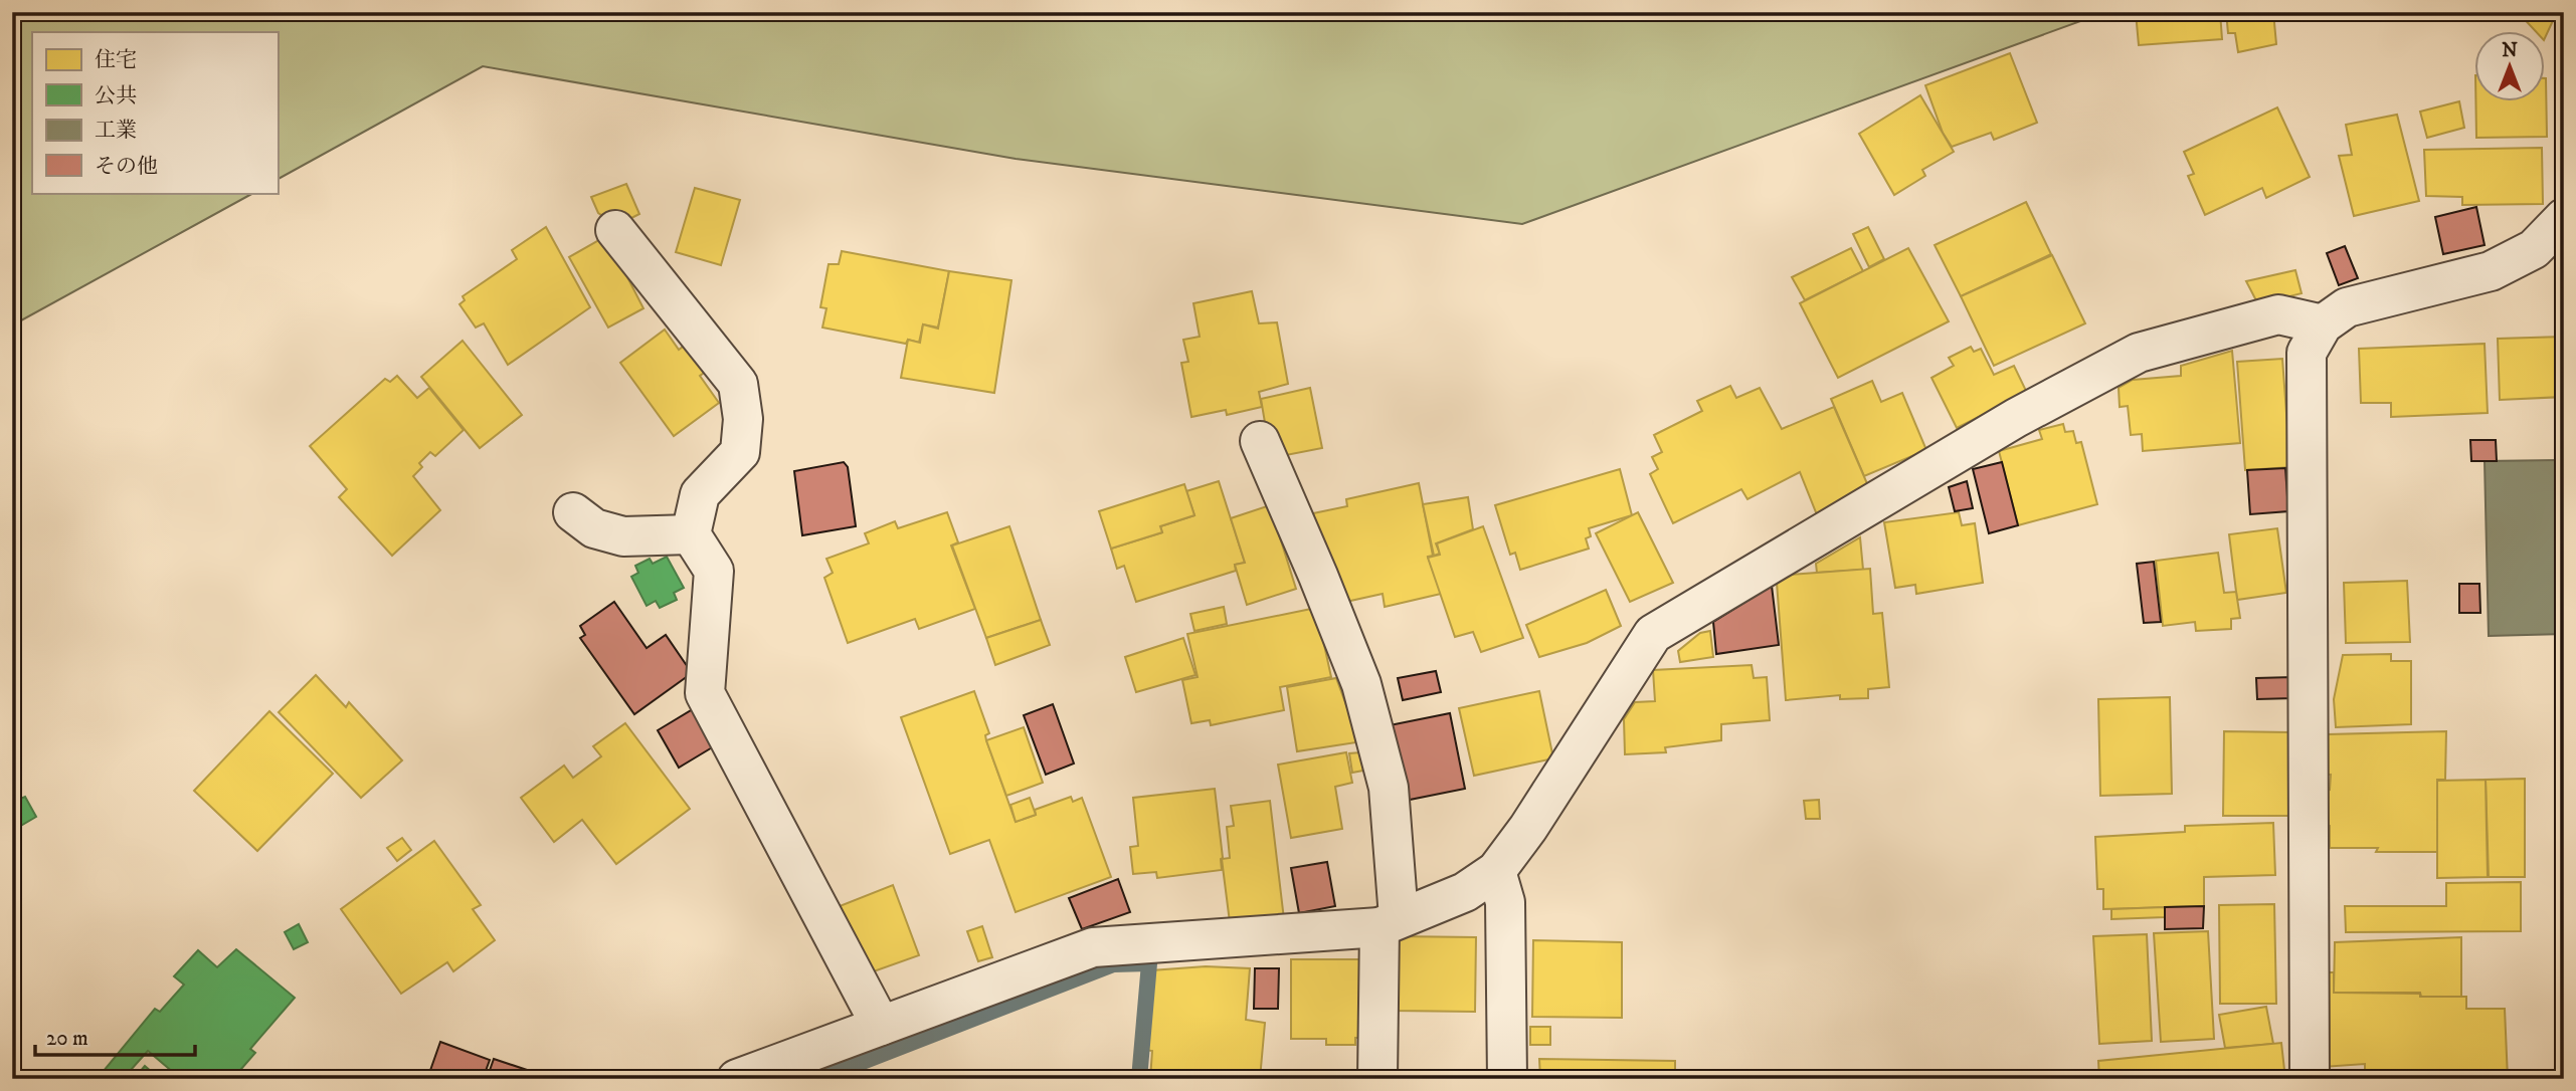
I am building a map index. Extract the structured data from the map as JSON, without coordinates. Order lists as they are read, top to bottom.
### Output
{
  "legend": [
    "住宅",
    "公共",
    "工業",
    "その他"
  ],
  "scale_bar": "20 m",
  "north": "top"
}
